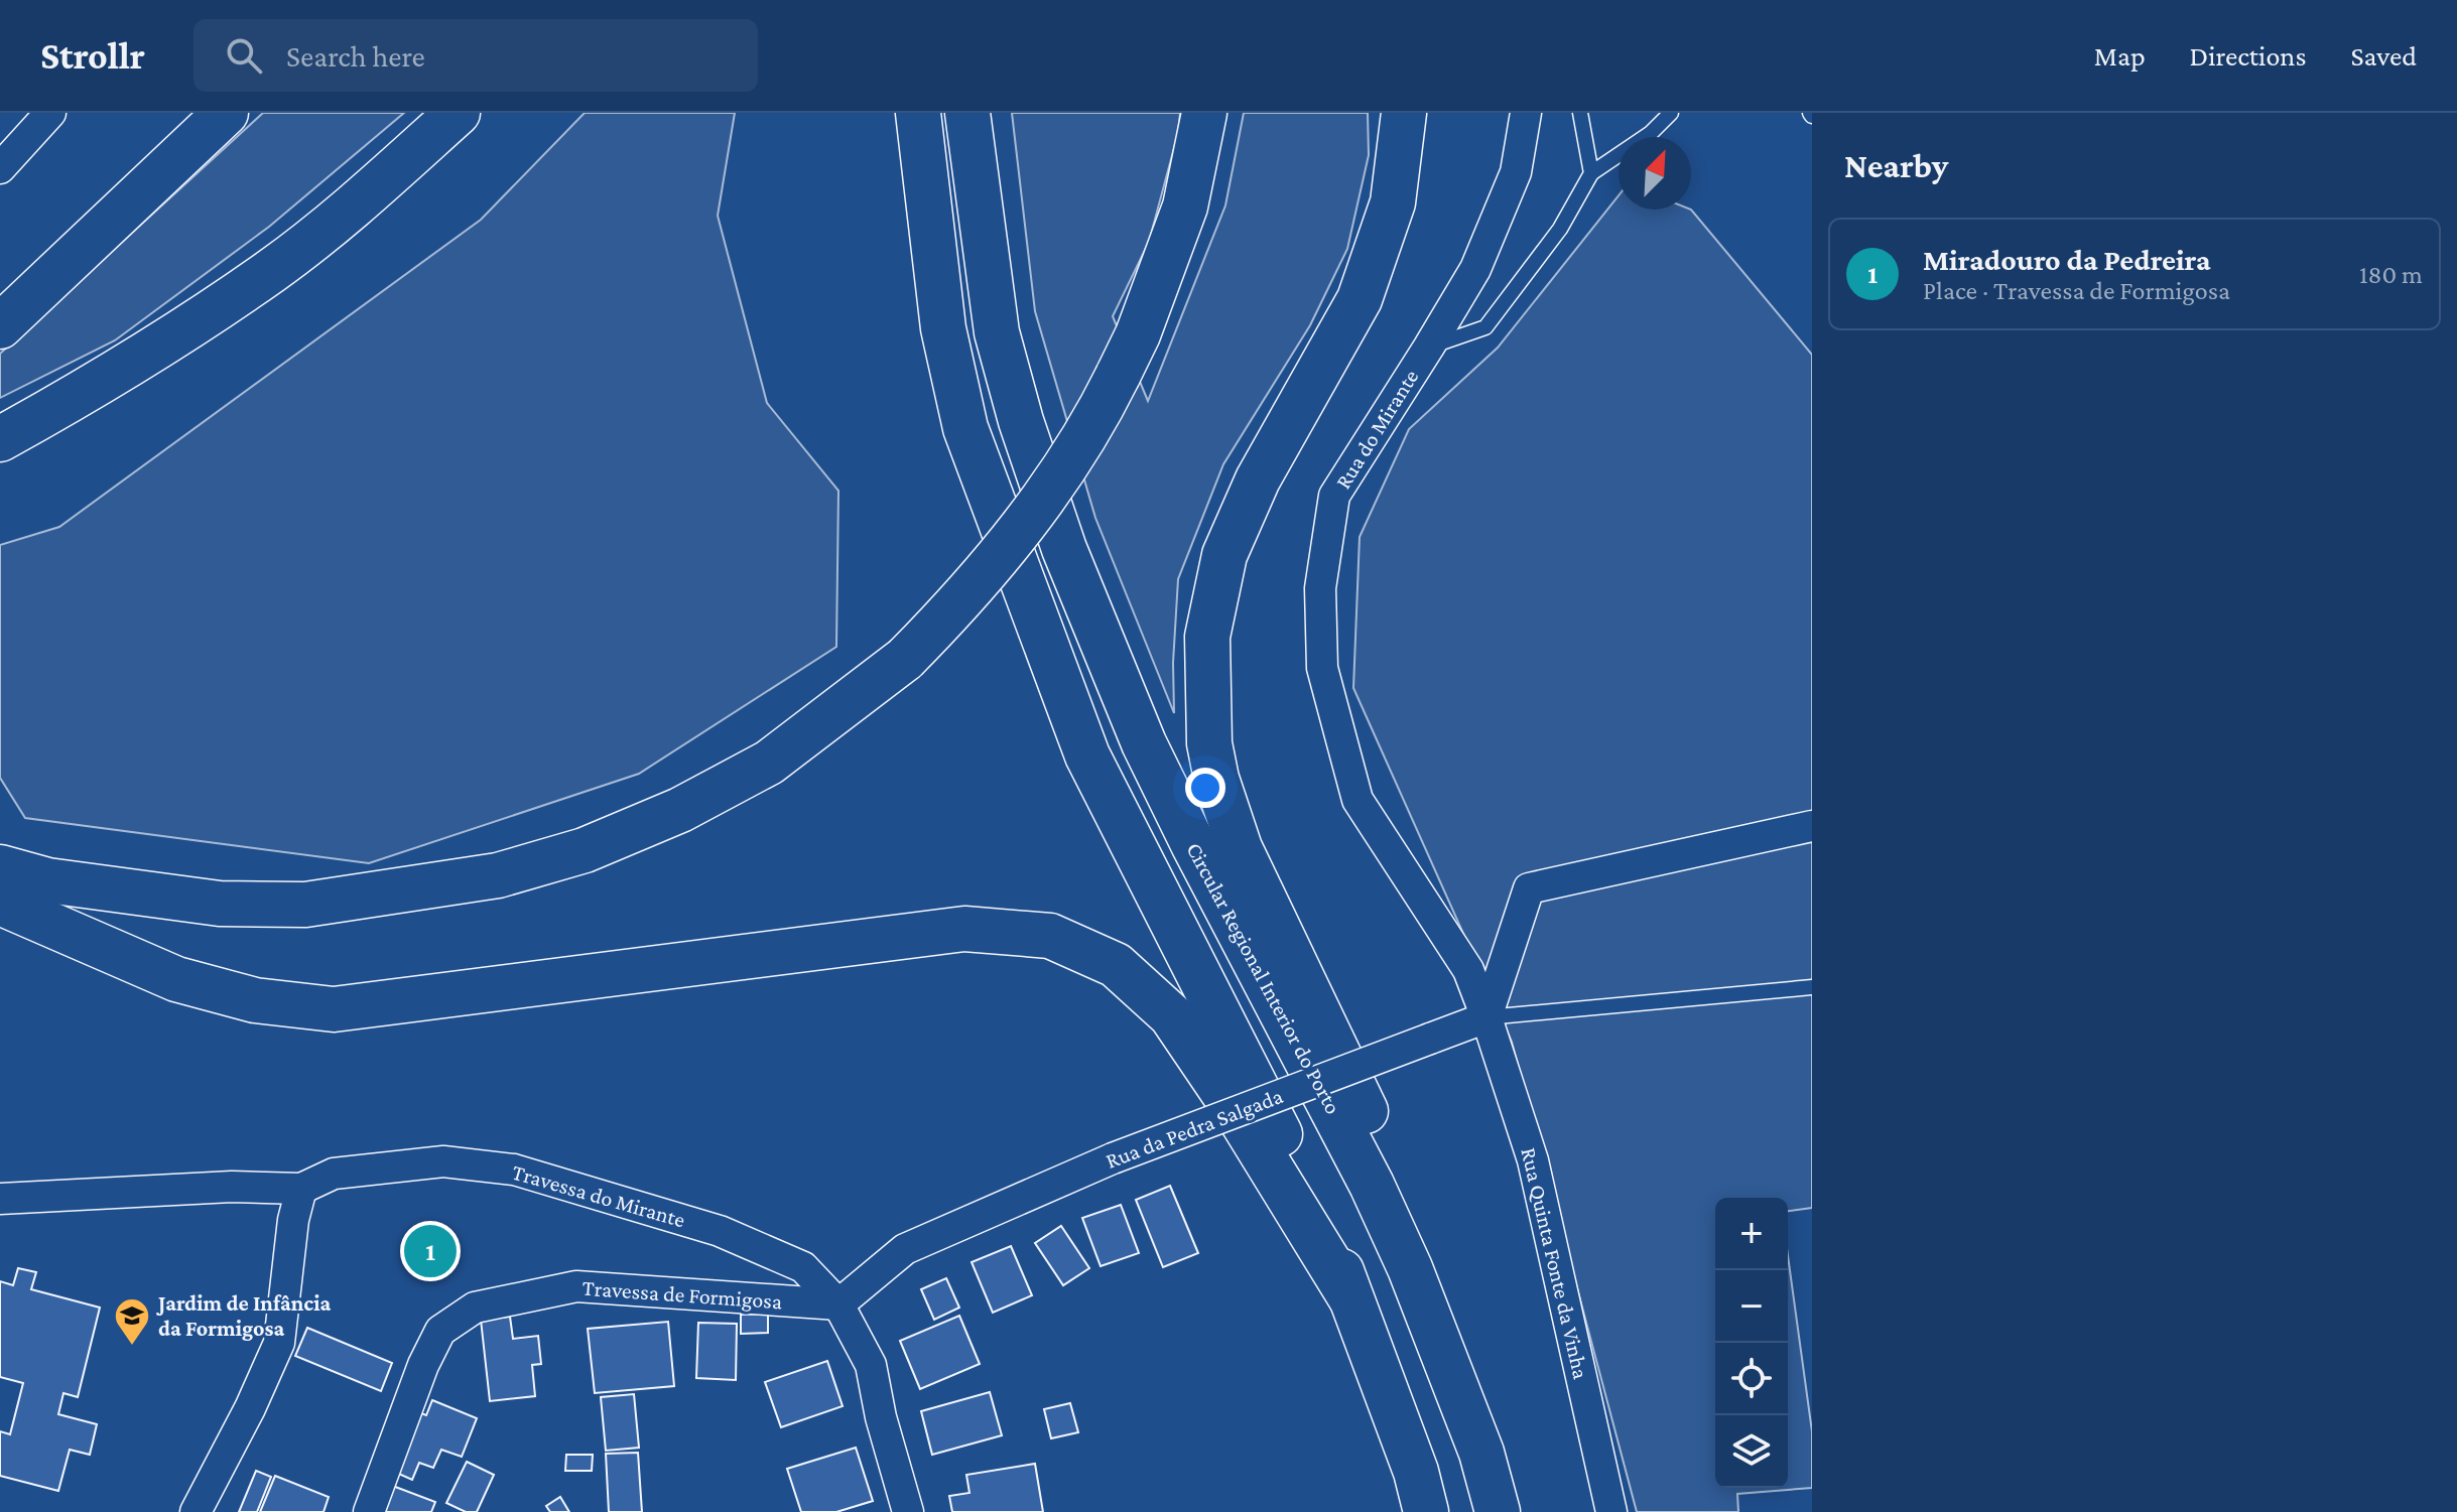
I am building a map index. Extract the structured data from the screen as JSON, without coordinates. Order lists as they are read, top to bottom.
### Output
{
  "streets": {
    "highway": ["Circular Regional Interior do Porto"],
    "street": [
      "Rua do Mirante",
      "Rua da Pedra Salgada",
      "Travessa do Mirante",
      "Rua Quinta Fonte da Vinha",
      "Travessa de Formigosa"
    ]
  },
  "crossings": [
    ["Rua do Mirante", "Rua da Pedra Salgada"],
    ["Rua do Mirante", "Rua Quinta Fonte da Vinha"],
    ["Rua da Pedra Salgada", "Travessa do Mirante"],
    ["Rua da Pedra Salgada", "Rua Quinta Fonte da Vinha"],
    ["Rua da Pedra Salgada", "Travessa de Formigosa"],
    ["Travessa do Mirante", "Travessa de Formigosa"]
  ],
  "places": {
    "school or university": ["Jardim de Infância da Formigosa"]
  },
  "north": "top right",
  "page": {
    "header": "Strollr",
    "search": "Search here",
    "nav": ["Map", "Directions", "Saved"],
    "heading": "Nearby",
    "list": [
      {
        "mark": "1",
        "name": "Miradouro da Pedreira",
        "note": "Place · Travessa de Formigosa",
        "value": "180 m"
      }
    ],
    "map_buttons": ["+", "−"],
    "pins": "1"
  }
}
